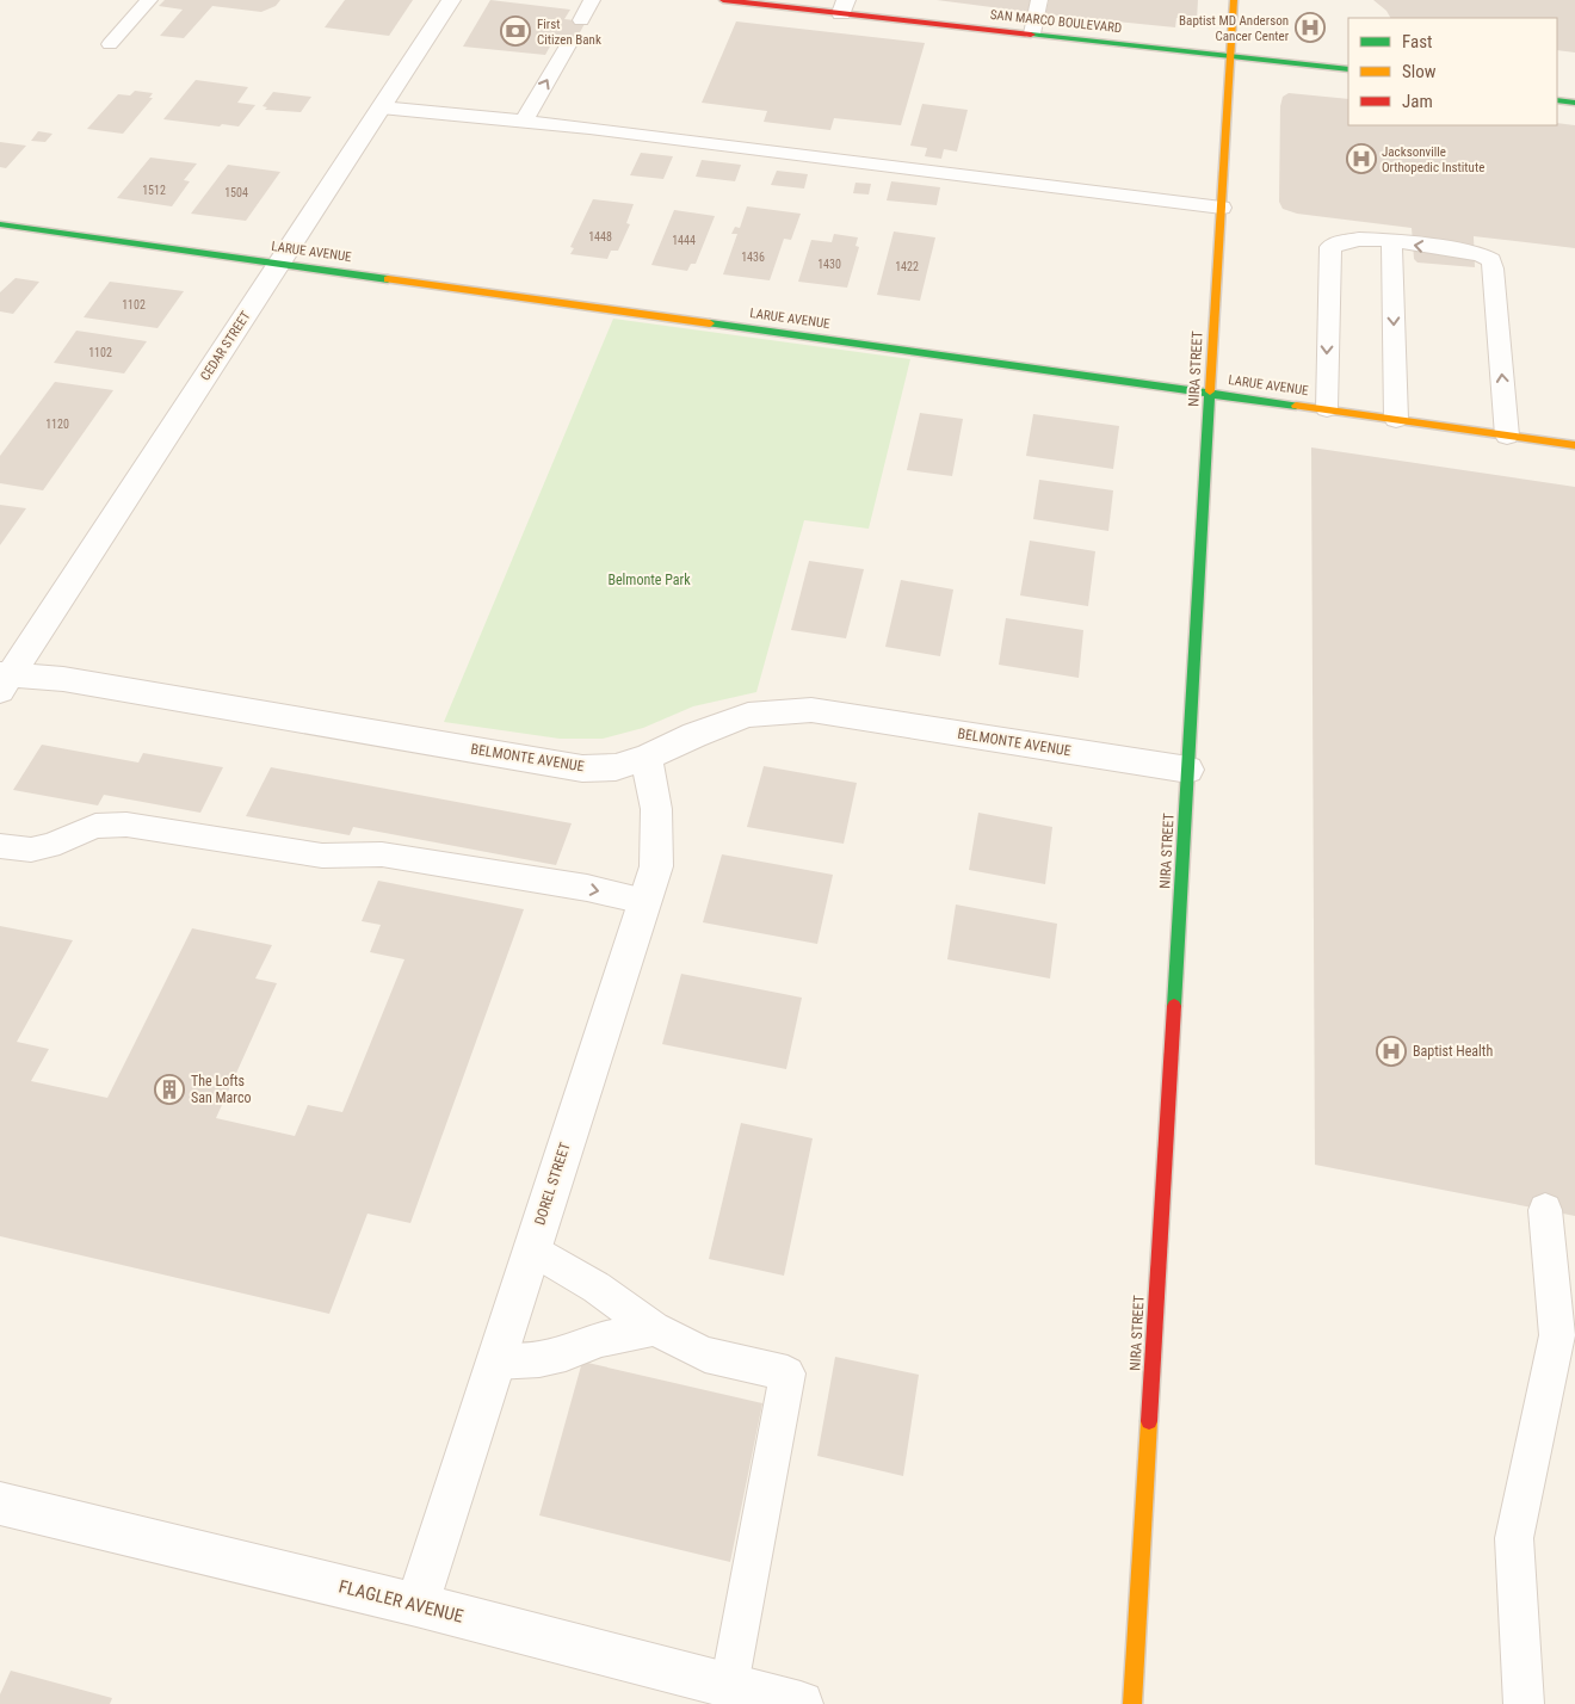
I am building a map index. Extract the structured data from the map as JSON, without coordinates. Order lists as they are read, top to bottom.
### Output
{
  "streets": {
    "street": [
      "SAN MARCO BOULEVARD",
      "LARUE AVENUE",
      "CEDAR STREET",
      "NIRA STREET",
      "BELMONTE AVENUE",
      "DOREL STREET",
      "FLAGLER AVENUE"
    ]
  },
  "crossings": [
    ["SAN MARCO BOULEVARD", "NIRA STREET"],
    ["LARUE AVENUE", "CEDAR STREET"],
    ["LARUE AVENUE", "NIRA STREET"],
    ["CEDAR STREET", "BELMONTE AVENUE"],
    ["NIRA STREET", "BELMONTE AVENUE"],
    ["BELMONTE AVENUE", "DOREL STREET"],
    ["DOREL STREET", "FLAGLER AVENUE"]
  ],
  "parks": ["Belmonte Park"],
  "places": {
    "hospital": ["Baptist MD Anderson Cancer Center", "Jacksonville Orthopedic Institute", "Baptist Health"],
    "bank": ["First Citizen Bank"],
    "building": ["The Lofts San Marco"]
  },
  "house_numbers": [
    "1512",
    "1504",
    "1448",
    "1444",
    "1436",
    "1430",
    "1422",
    "1102",
    "1102",
    "1120"
  ],
  "legend": ["Fast", "Slow", "Jam"]
}
